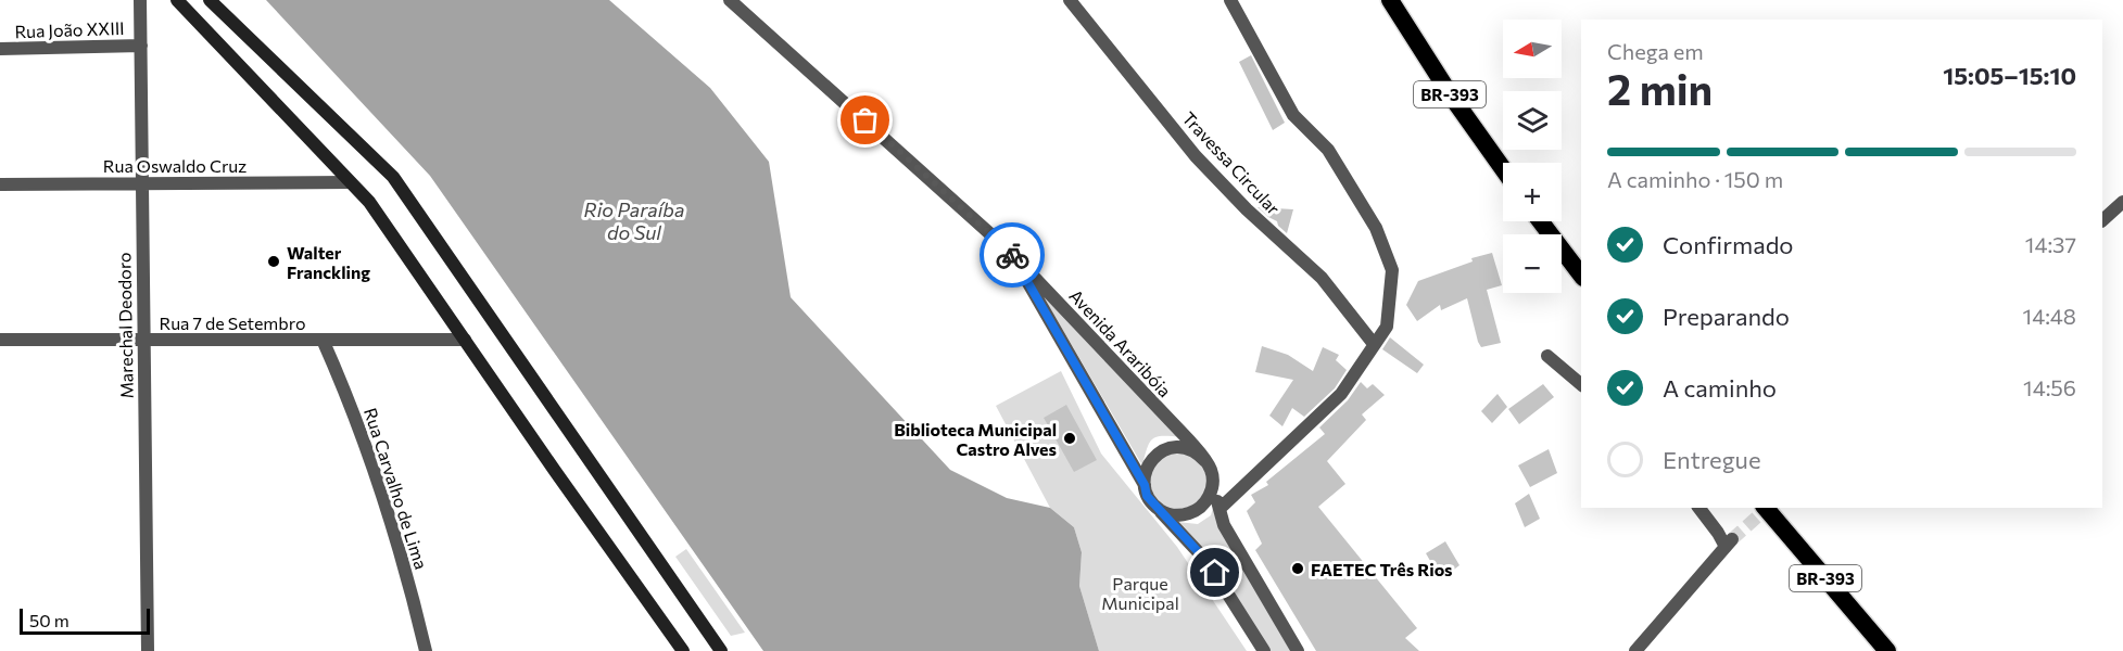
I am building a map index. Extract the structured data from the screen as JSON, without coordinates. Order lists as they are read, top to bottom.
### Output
{
  "streets": {
    "highway": ["BR-393"],
    "street": [
      "Rua João XXIII",
      "Travessa Circular",
      "Rua Oswaldo Cruz",
      "Rua 7 de Setembro",
      "Marechal Deodoro",
      "Avenida Araribóia",
      "Rua Carvalho de Lima"
    ]
  },
  "crossings": [
    ["Rua João XXIII", "Marechal Deodoro"],
    ["Rua Oswaldo Cruz", "Marechal Deodoro"],
    ["Rua 7 de Setembro", "Marechal Deodoro"],
    ["Rua 7 de Setembro", "Rua Carvalho de Lima"]
  ],
  "water": ["Rio Paraíba do Sul"],
  "parks": ["Parque Municipal"],
  "places": ["Walter Franckling", "Biblioteca Municipal Castro Alves", "FAETEC Três Rios"],
  "scale_bar": "50 m",
  "north": "left",
  "page": {
    "map_buttons": ["+", "−"],
    "heading": ["2 min", "Chega em", "15:05–15:10"],
    "bar": "A caminho · 150 m",
    "list": [
      ["Confirmado", "14:37"],
      ["Preparando", "14:48"],
      ["A caminho", "14:56"],
      "Entregue"
    ],
    "scale": "50 m"
  }
}
